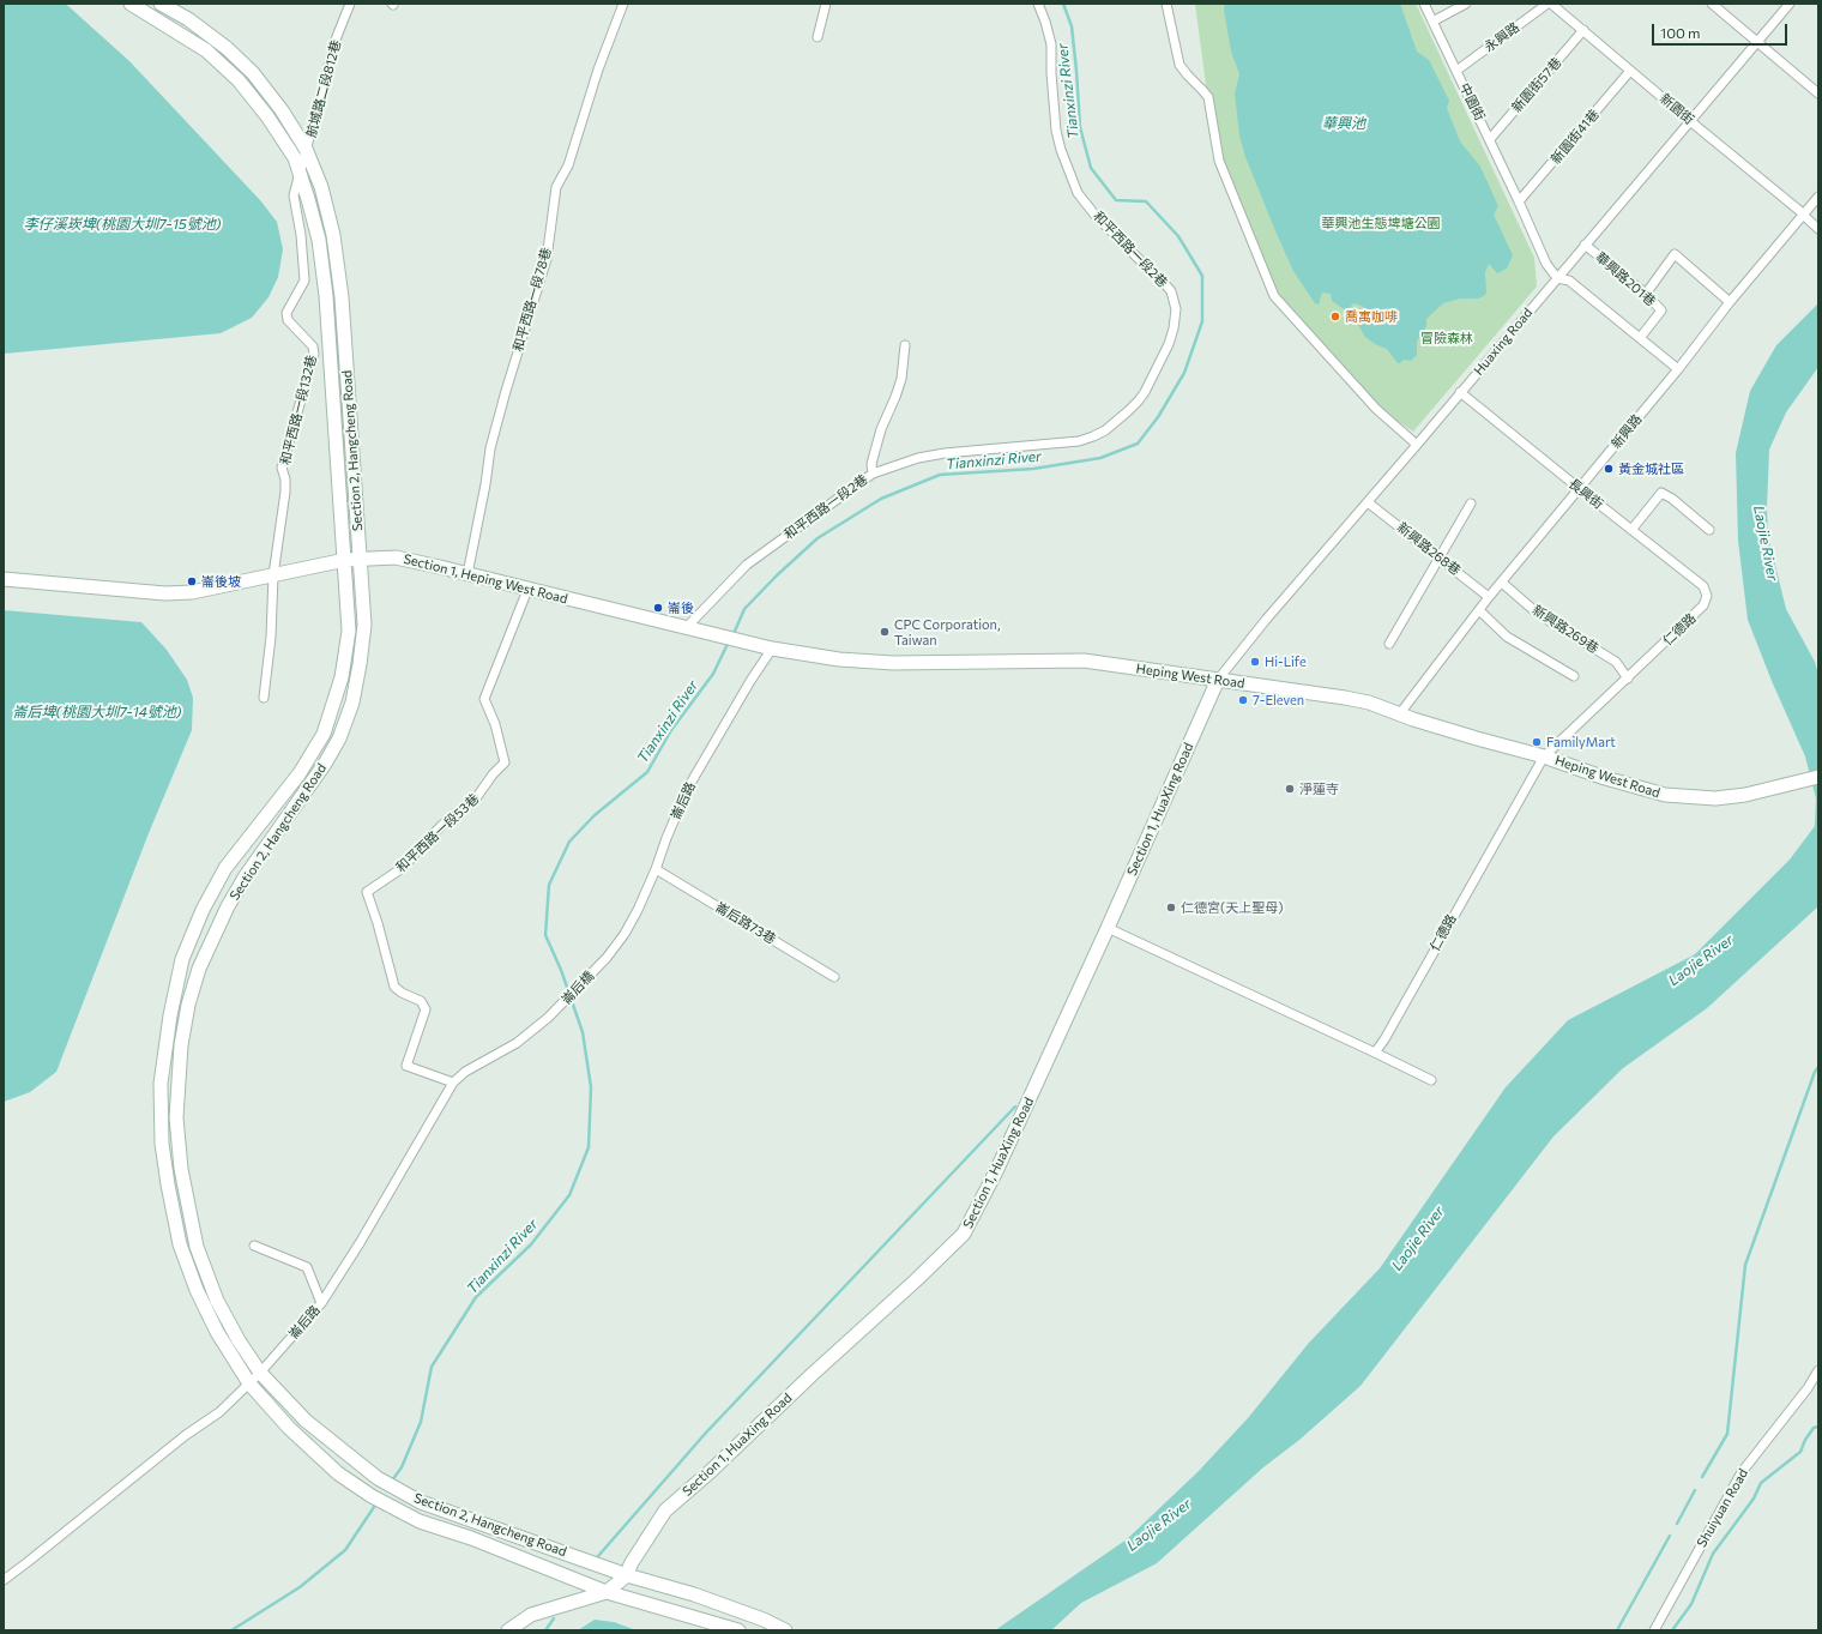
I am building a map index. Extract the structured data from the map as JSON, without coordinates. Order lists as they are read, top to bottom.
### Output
{
  "streets": {
    "street": [
      "永興路",
      "新園街57巷",
      "航城路二段812巷",
      "中園街",
      "新園街",
      "新園街41巷",
      "和平西路一段2巷",
      "華興路201巷",
      "和平西路一段78巷",
      "Huaxing Road",
      "和平西路一段132巷",
      "新興路",
      "Section 2, Hangcheng Road",
      "長興街",
      "新興路268巷",
      "Section 1, Heping West Road",
      "新興路269巷",
      "仁德路",
      "Heping West Road",
      "崙后路",
      "Section 1, HuaXing Road",
      "和平西路一段53巷",
      "崙后路73巷",
      "崙后橋",
      "Shuiyuan Road"
    ]
  },
  "crossings": [
    ["永興路", "中園街"],
    ["新園街57巷", "中園街"],
    ["新園街57巷", "新園街"],
    ["航城路二段812巷", "和平西路一段132巷"],
    ["航城路二段812巷", "Section 2, Hangcheng Road"],
    ["中園街", "新園街41巷"],
    ["中園街", "Huaxing Road"],
    ["新園街", "新園街41巷"],
    ["新園街", "Huaxing Road"],
    ["新園街", "新興路"],
    ["和平西路一段2巷", "Section 1, Heping West Road"],
    ["華興路201巷", "Huaxing Road"],
    ["和平西路一段78巷", "Section 1, Heping West Road"],
    ["Huaxing Road", "長興街"],
    ["Huaxing Road", "新興路268巷"],
    ["Huaxing Road", "Heping West Road"],
    ["Huaxing Road", "Section 1, HuaXing Road"],
    ["和平西路一段132巷", "Section 2, Hangcheng Road"],
    ["和平西路一段132巷", "Section 1, Heping West Road"],
    ["新興路", "長興街"],
    ["新興路", "新興路268巷"],
    ["新興路", "新興路269巷"],
    ["新興路", "Heping West Road"],
    ["Section 2, Hangcheng Road", "Section 1, Heping West Road"],
    ["Section 2, Hangcheng Road", "崙后路"],
    ["Section 2, Hangcheng Road", "Section 1, HuaXing Road"],
    ["長興街", "仁德路"],
    ["Section 1, Heping West Road", "Heping West Road"],
    ["Section 1, Heping West Road", "和平西路一段53巷"],
    ["新興路269巷", "仁德路"],
    ["仁德路", "Heping West Road"],
    ["Heping West Road", "崙后路"],
    ["Heping West Road", "Section 1, HuaXing Road"],
    ["崙后路", "和平西路一段53巷"],
    ["崙后路", "崙后路73巷"],
    ["崙后路", "崙后橋"]
  ],
  "water": [
    "Tianxinzi River",
    "華興池",
    "李仔溪崁埤(桃園大圳7-15號池)",
    "Laojie River",
    "崙后埤(桃園大圳7-14號池)"
  ],
  "parks": ["華興池生態埤塘公園", "冒險森林"],
  "places": [
    "喬寓咖啡",
    "黃金城社區",
    "崙後坡",
    "崙後",
    "CPC Corporation, Taiwan",
    "Hi-Life",
    "7-Eleven",
    "FamilyMart",
    "淨蓮寺",
    "仁德宮(天上聖母)"
  ],
  "scale_bar": "100 m"
}
